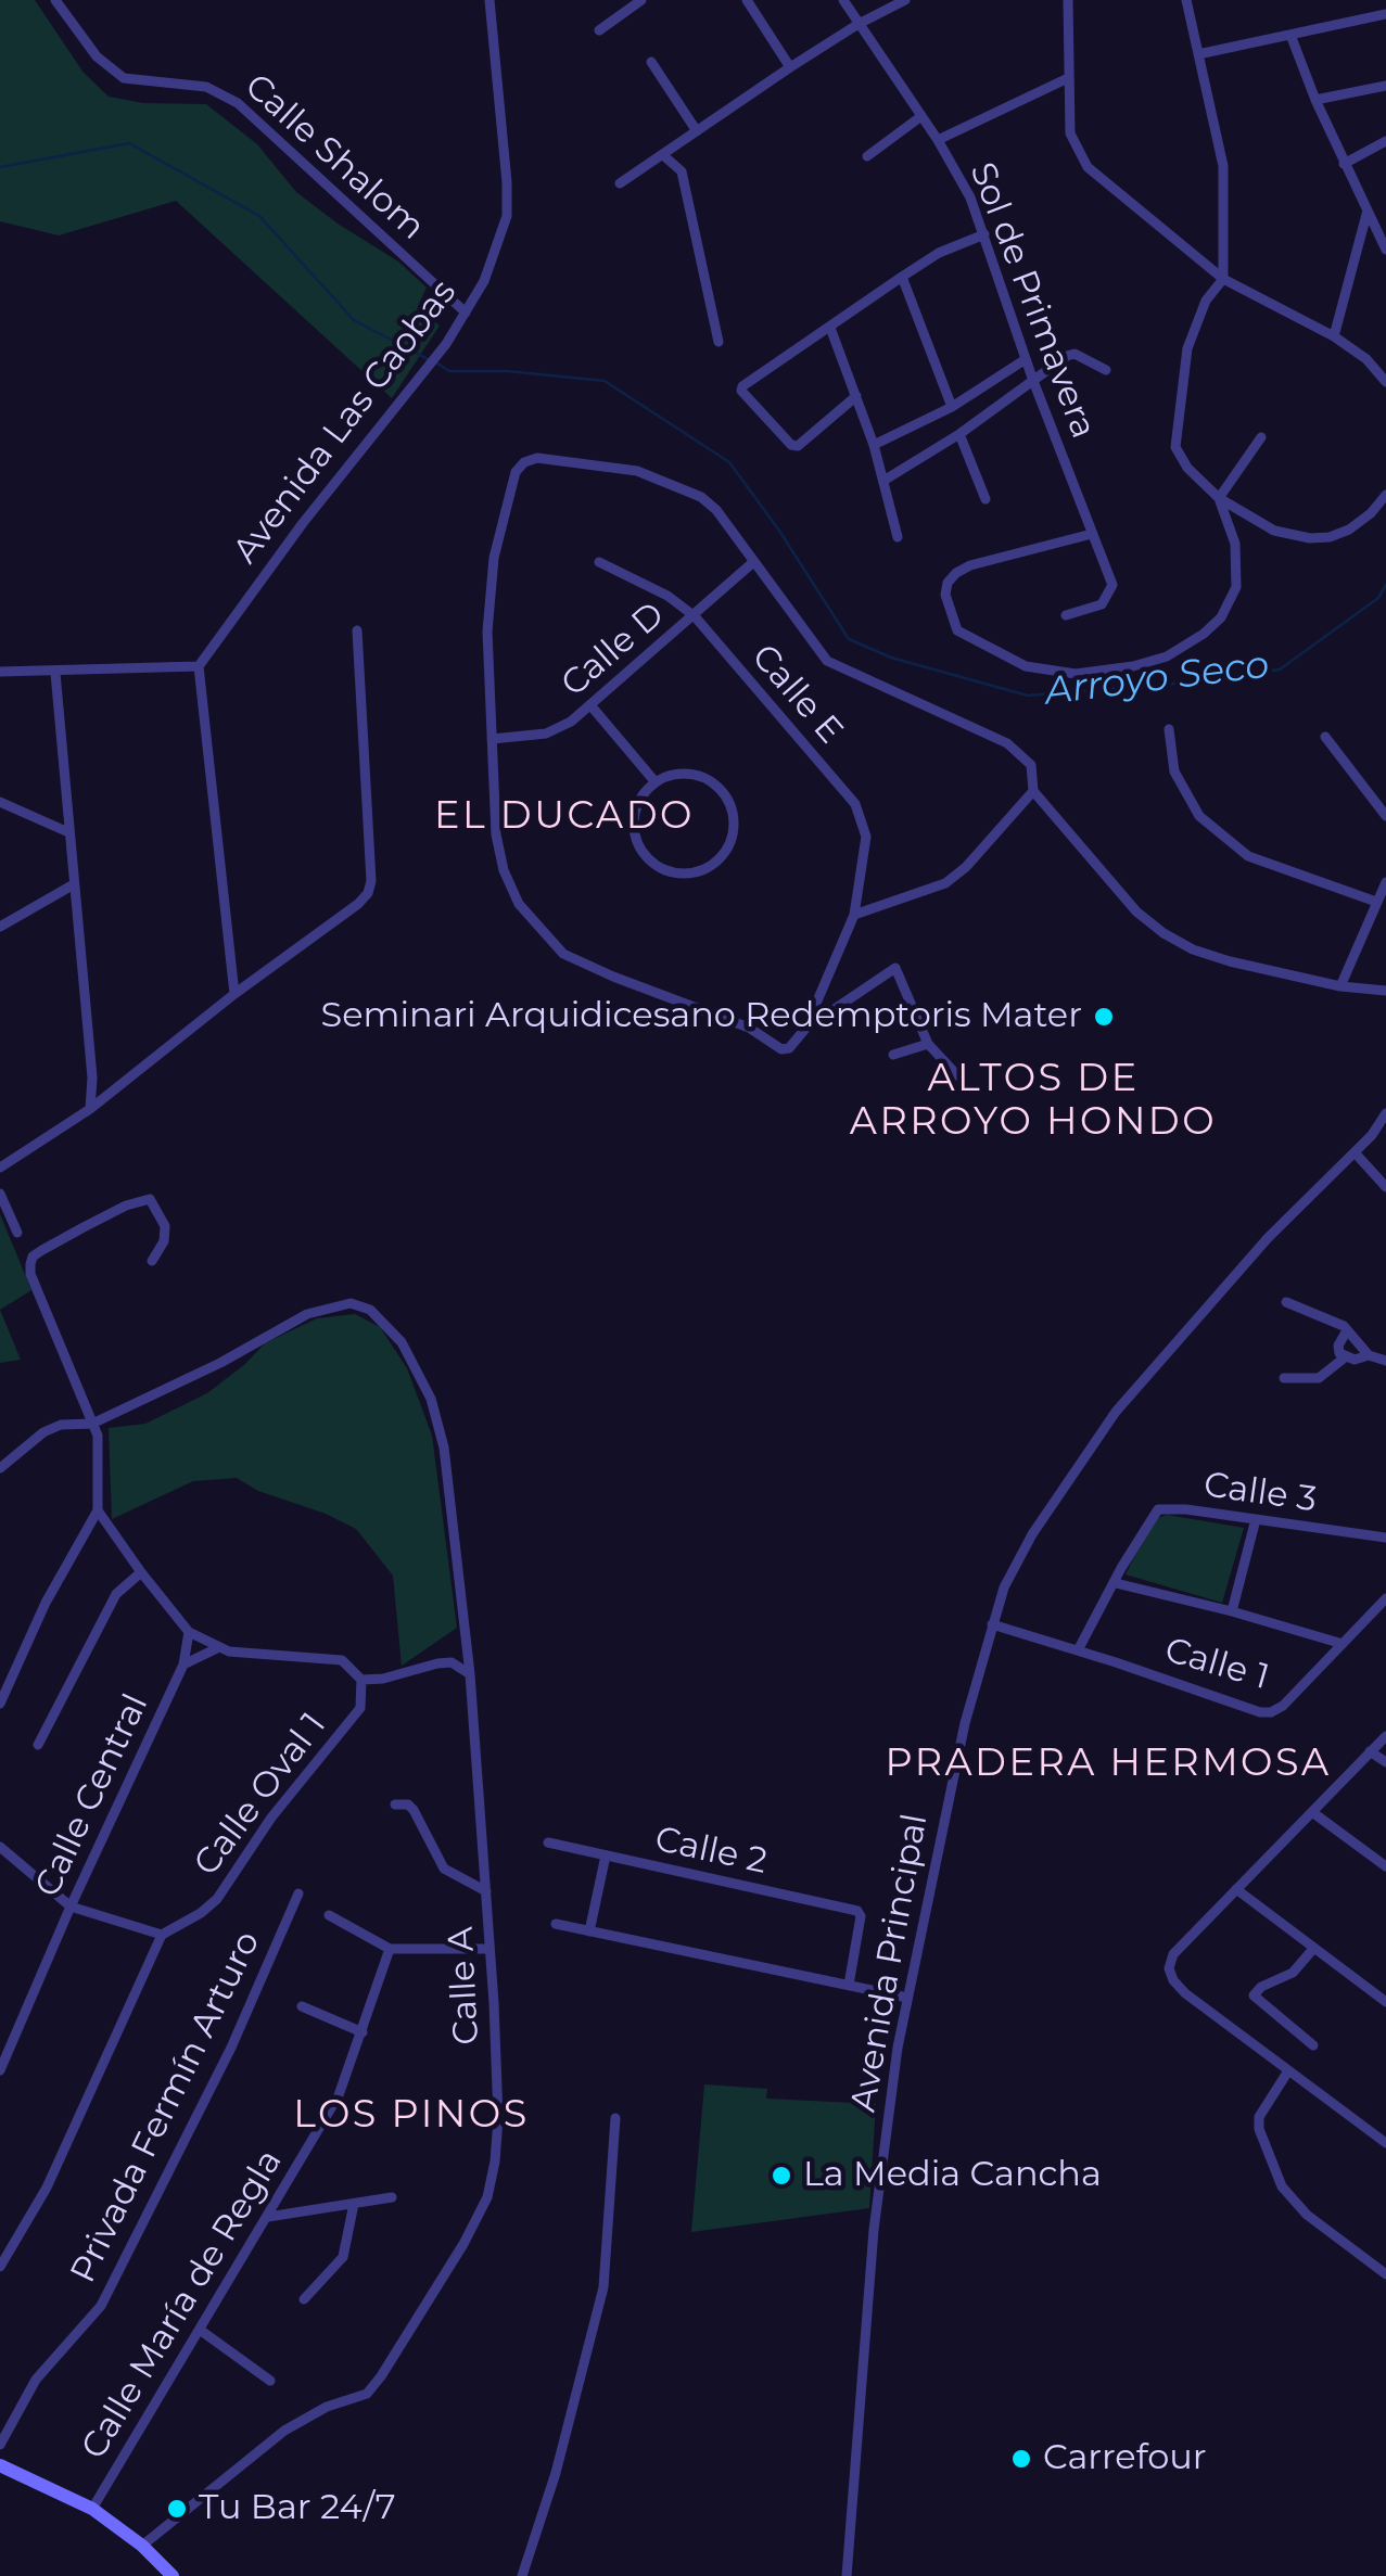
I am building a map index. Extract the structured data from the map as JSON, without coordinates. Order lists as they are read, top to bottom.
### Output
{
  "streets": {
    "street": [
      "Calle Shalom",
      "Sol de Primavera",
      "Avenida Las Caobas",
      "Calle D",
      "Calle E",
      "Calle 3",
      "Calle 1",
      "Calle Oval 1",
      "Calle Central",
      "Calle 2",
      "Avenida Principal",
      "Calle A",
      "Privada Fermín Arturo",
      "Calle María de Regla"
    ]
  },
  "crossings": [
    ["Calle Shalom", "Avenida Las Caobas"],
    ["Calle D", "Calle E"],
    ["Calle 3", "Calle 1"],
    ["Calle 1", "Avenida Principal"]
  ],
  "districts": [
    "EL DUCADO",
    "ALTOS DE ARROYO HONDO",
    "PRADERA HERMOSA",
    "LOS PINOS"
  ],
  "water": ["Arroyo Seco"],
  "places": [
    "Seminari Arquidicesano Redemptoris Mater",
    "La Media Cancha",
    "Carrefour",
    "Tu Bar 24/7"
  ]
}
